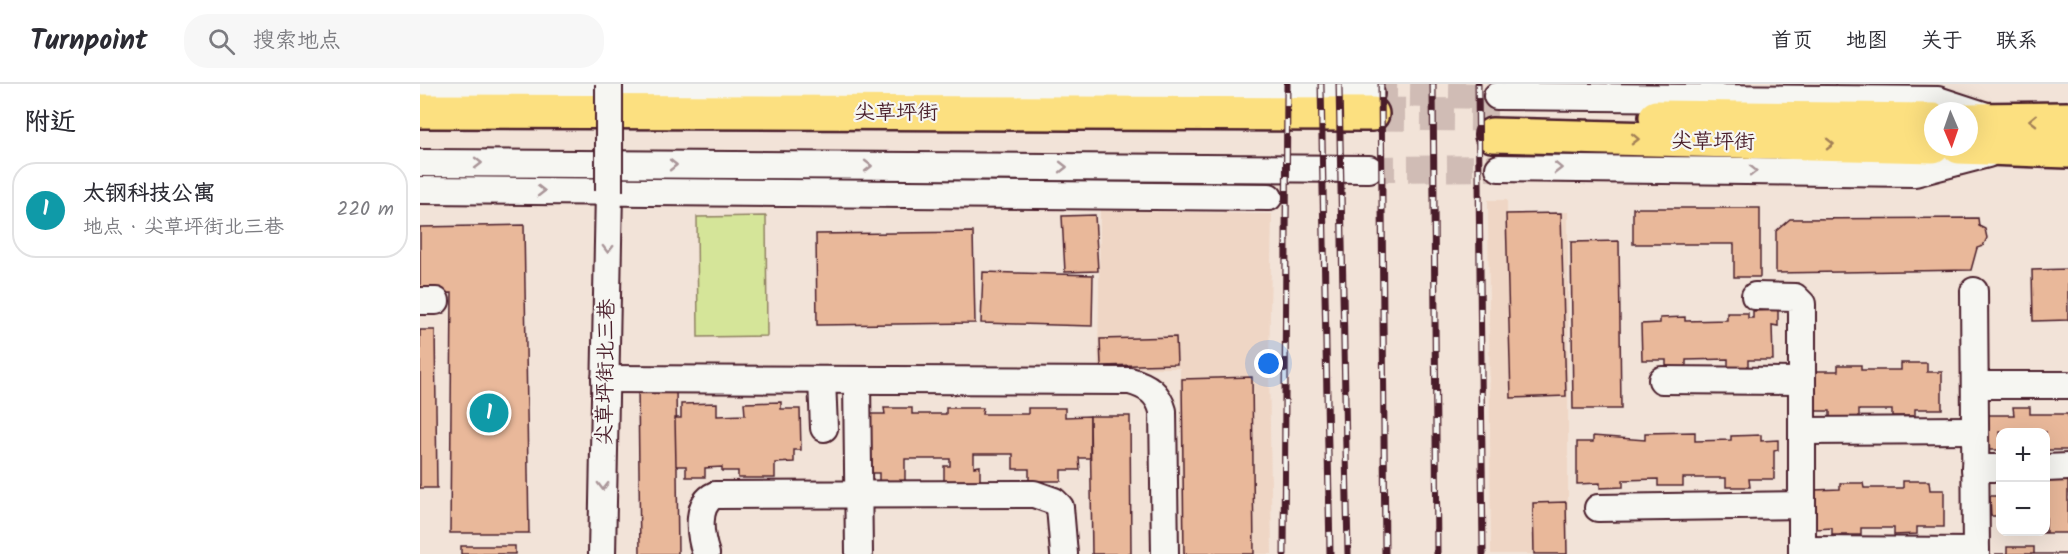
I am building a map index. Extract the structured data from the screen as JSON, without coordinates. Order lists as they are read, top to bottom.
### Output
{
  "streets": {
    "main road": ["尖草坪街"],
    "street": ["尖草坪街北三巷"]
  },
  "one_way": ["尖草坪街北三巷"],
  "north": "bottom",
  "page": {
    "header": "Turnpoint",
    "search": "搜索地点",
    "nav": [
      "首页",
      "地图",
      "关于",
      "联系"
    ],
    "heading": "附近",
    "list": [
      {
        "mark": "1",
        "name": "太钢科技公寓",
        "note": "地点 · 尖草坪街北三巷",
        "value": "220 m"
      }
    ],
    "pins": "1",
    "map_buttons": ["+", "−"]
  }
}
